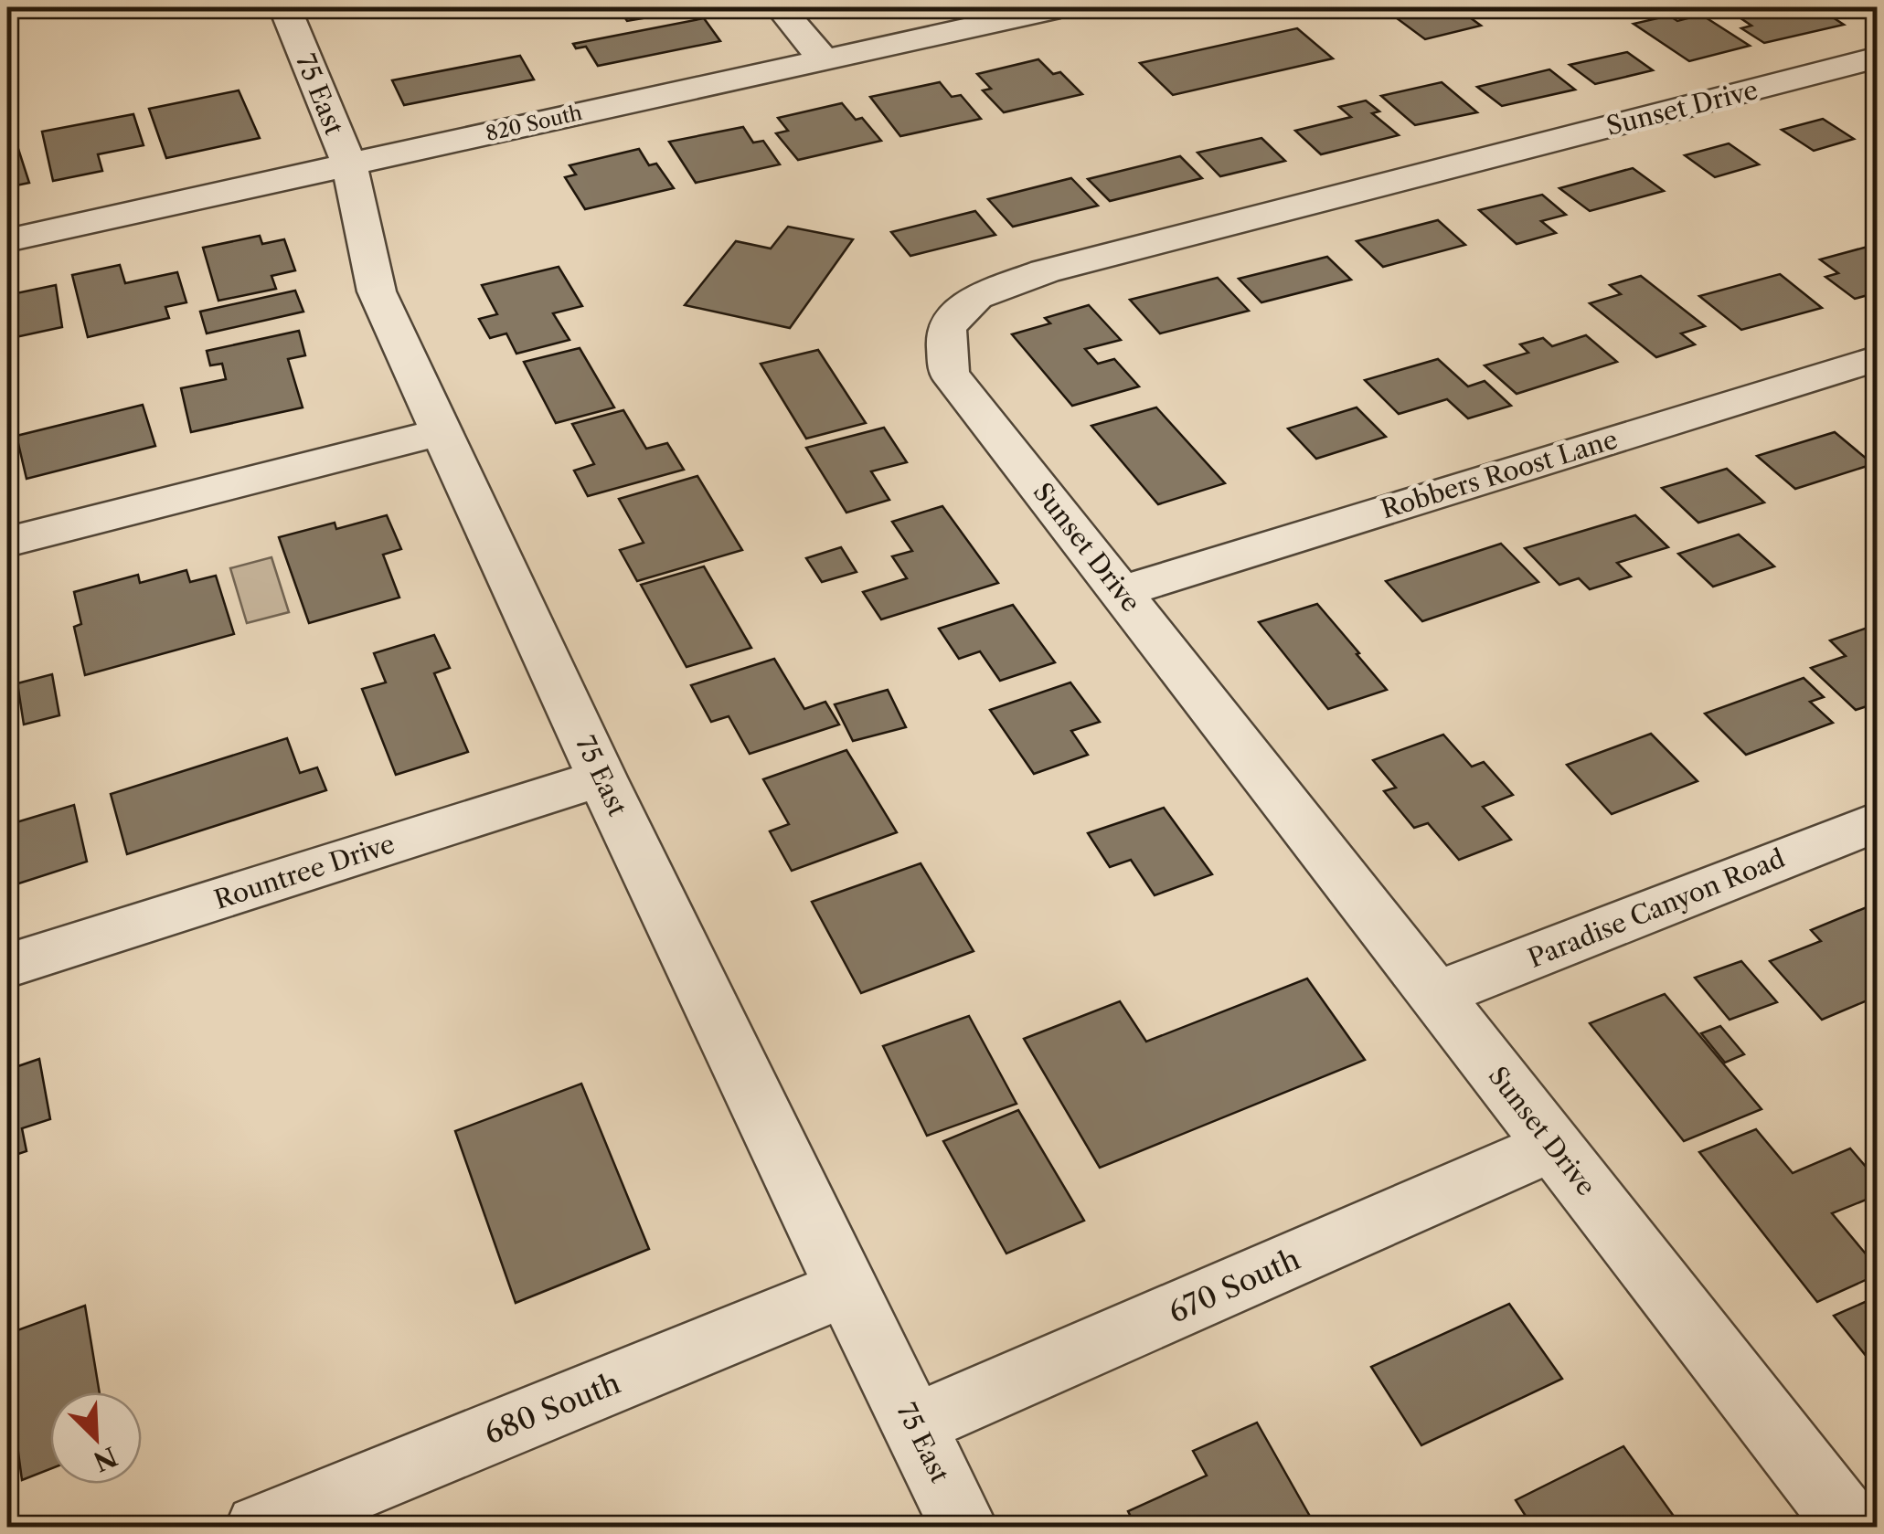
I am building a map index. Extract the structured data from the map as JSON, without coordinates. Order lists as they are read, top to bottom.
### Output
{
  "streets": {
    "street": [
      "75 East",
      "Sunset Drive",
      "820 South",
      "Robbers Roost Lane",
      "Rountree Drive",
      "Paradise Canyon Road",
      "670 South",
      "680 South"
    ]
  },
  "crossings": [
    ["75 East", "820 South"],
    ["75 East", "Rountree Drive"],
    ["75 East", "670 South"],
    ["75 East", "680 South"],
    ["Sunset Drive", "Robbers Roost Lane"],
    ["Sunset Drive", "Paradise Canyon Road"],
    ["Sunset Drive", "670 South"]
  ],
  "north": "bottom right"
}
